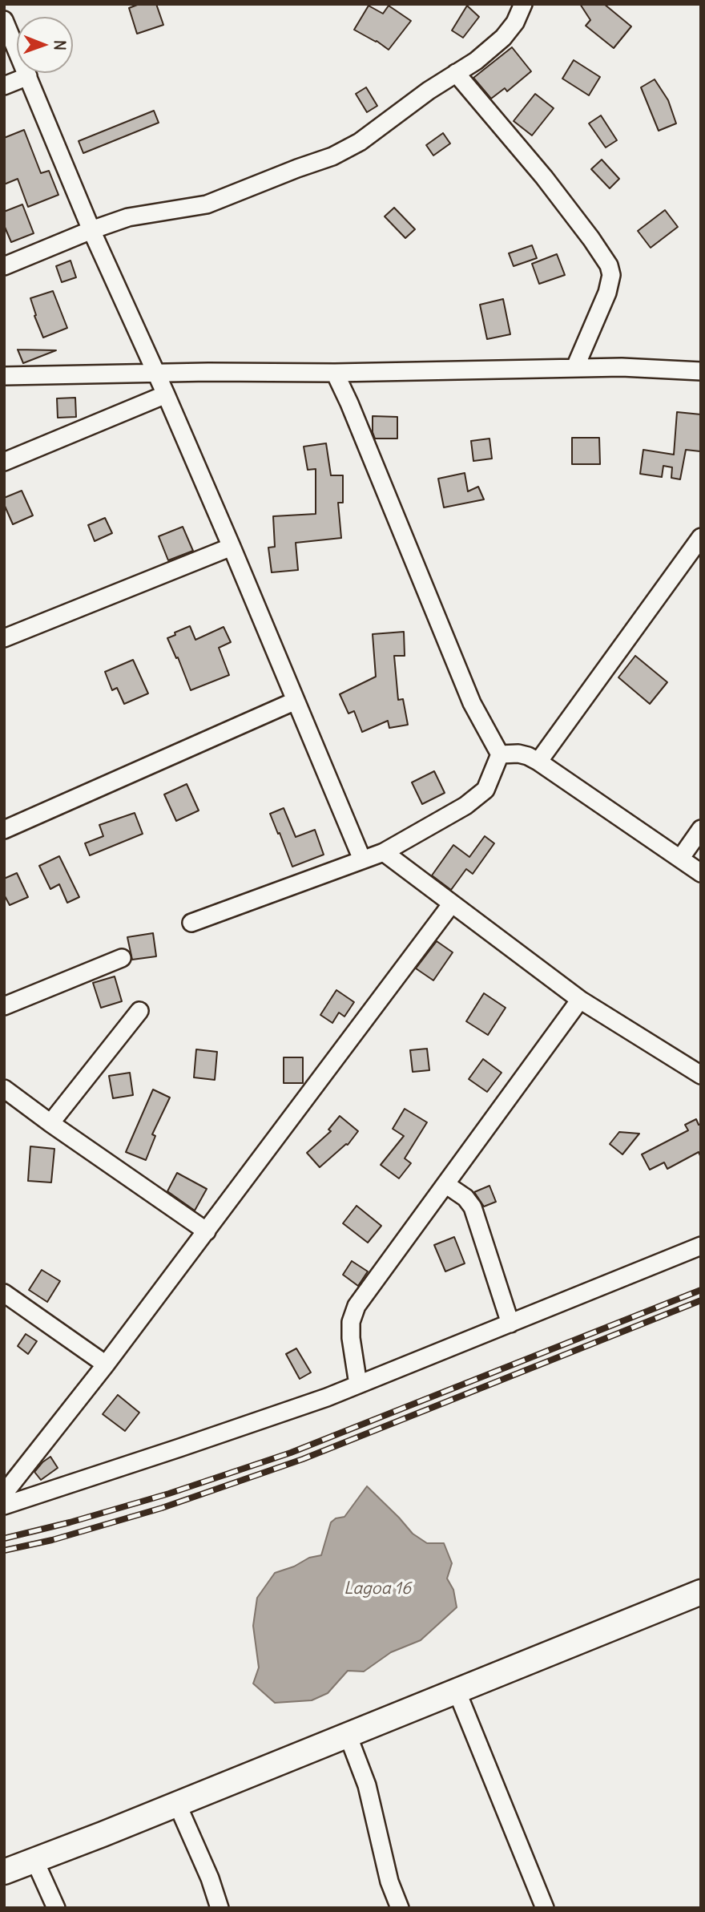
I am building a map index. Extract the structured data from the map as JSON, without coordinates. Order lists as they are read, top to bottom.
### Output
{
  "water": ["Lagoa 16"],
  "north": "right"
}
